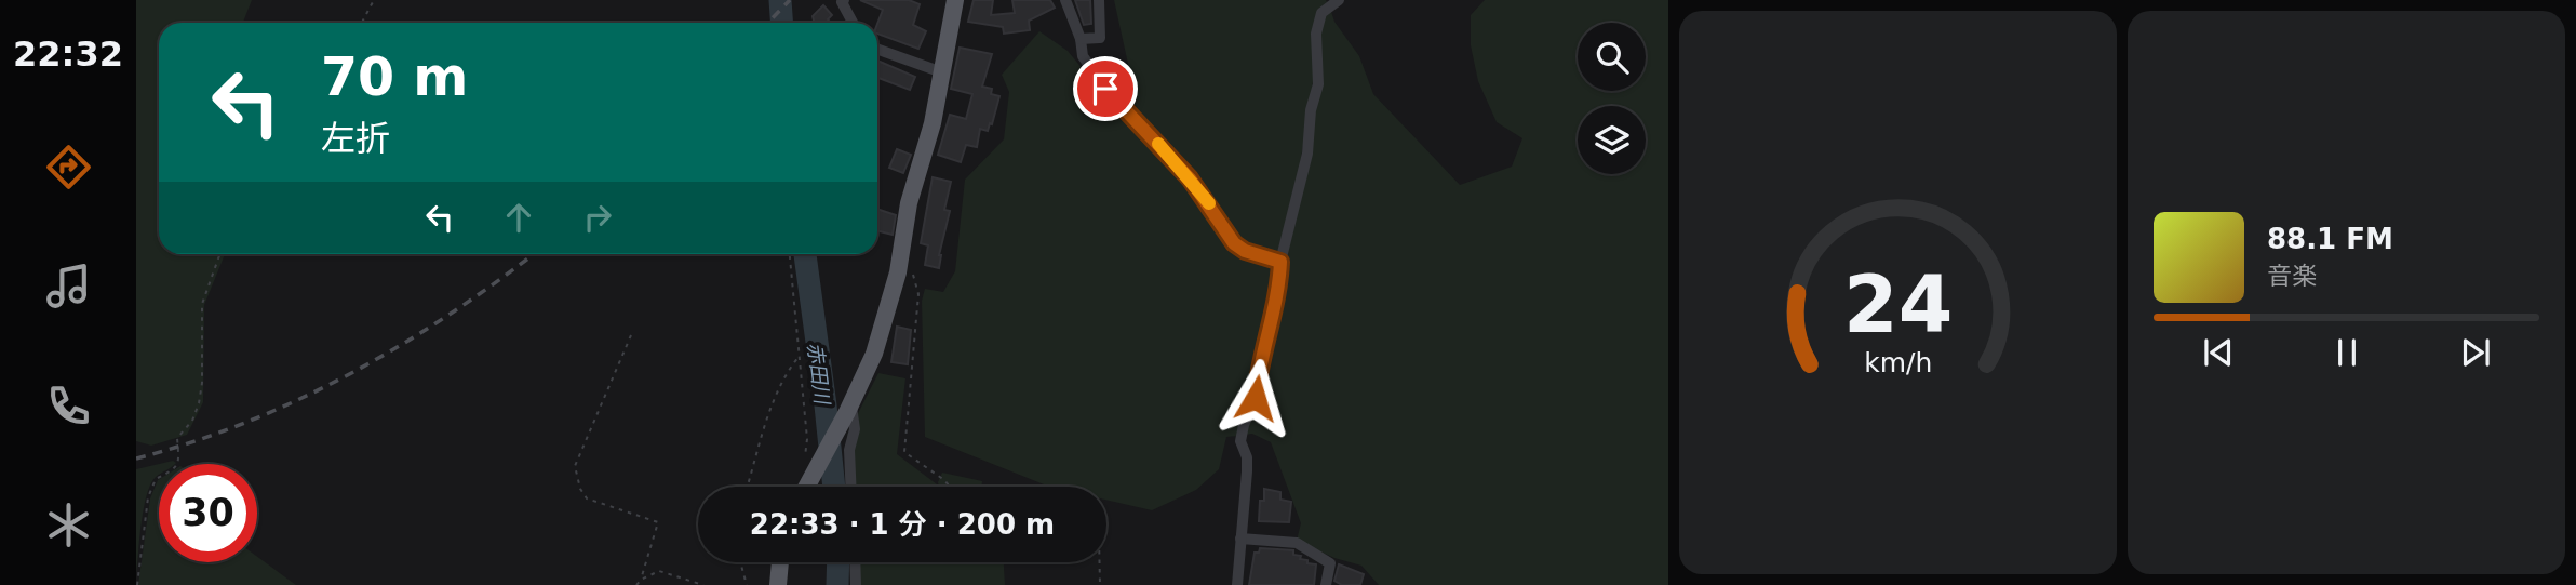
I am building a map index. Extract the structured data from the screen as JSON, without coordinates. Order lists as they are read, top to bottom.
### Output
{
  "water": ["赤田川"],
  "page": {
    "tabs": "22:32",
    "turn": ["70 m", "左折"],
    "song": ["88.1 FM", "音楽"],
    "limit": "30",
    "trip": "22:33 · 1 分 · 200 m",
    "gauge": ["24", "km/h"]
  }
}
